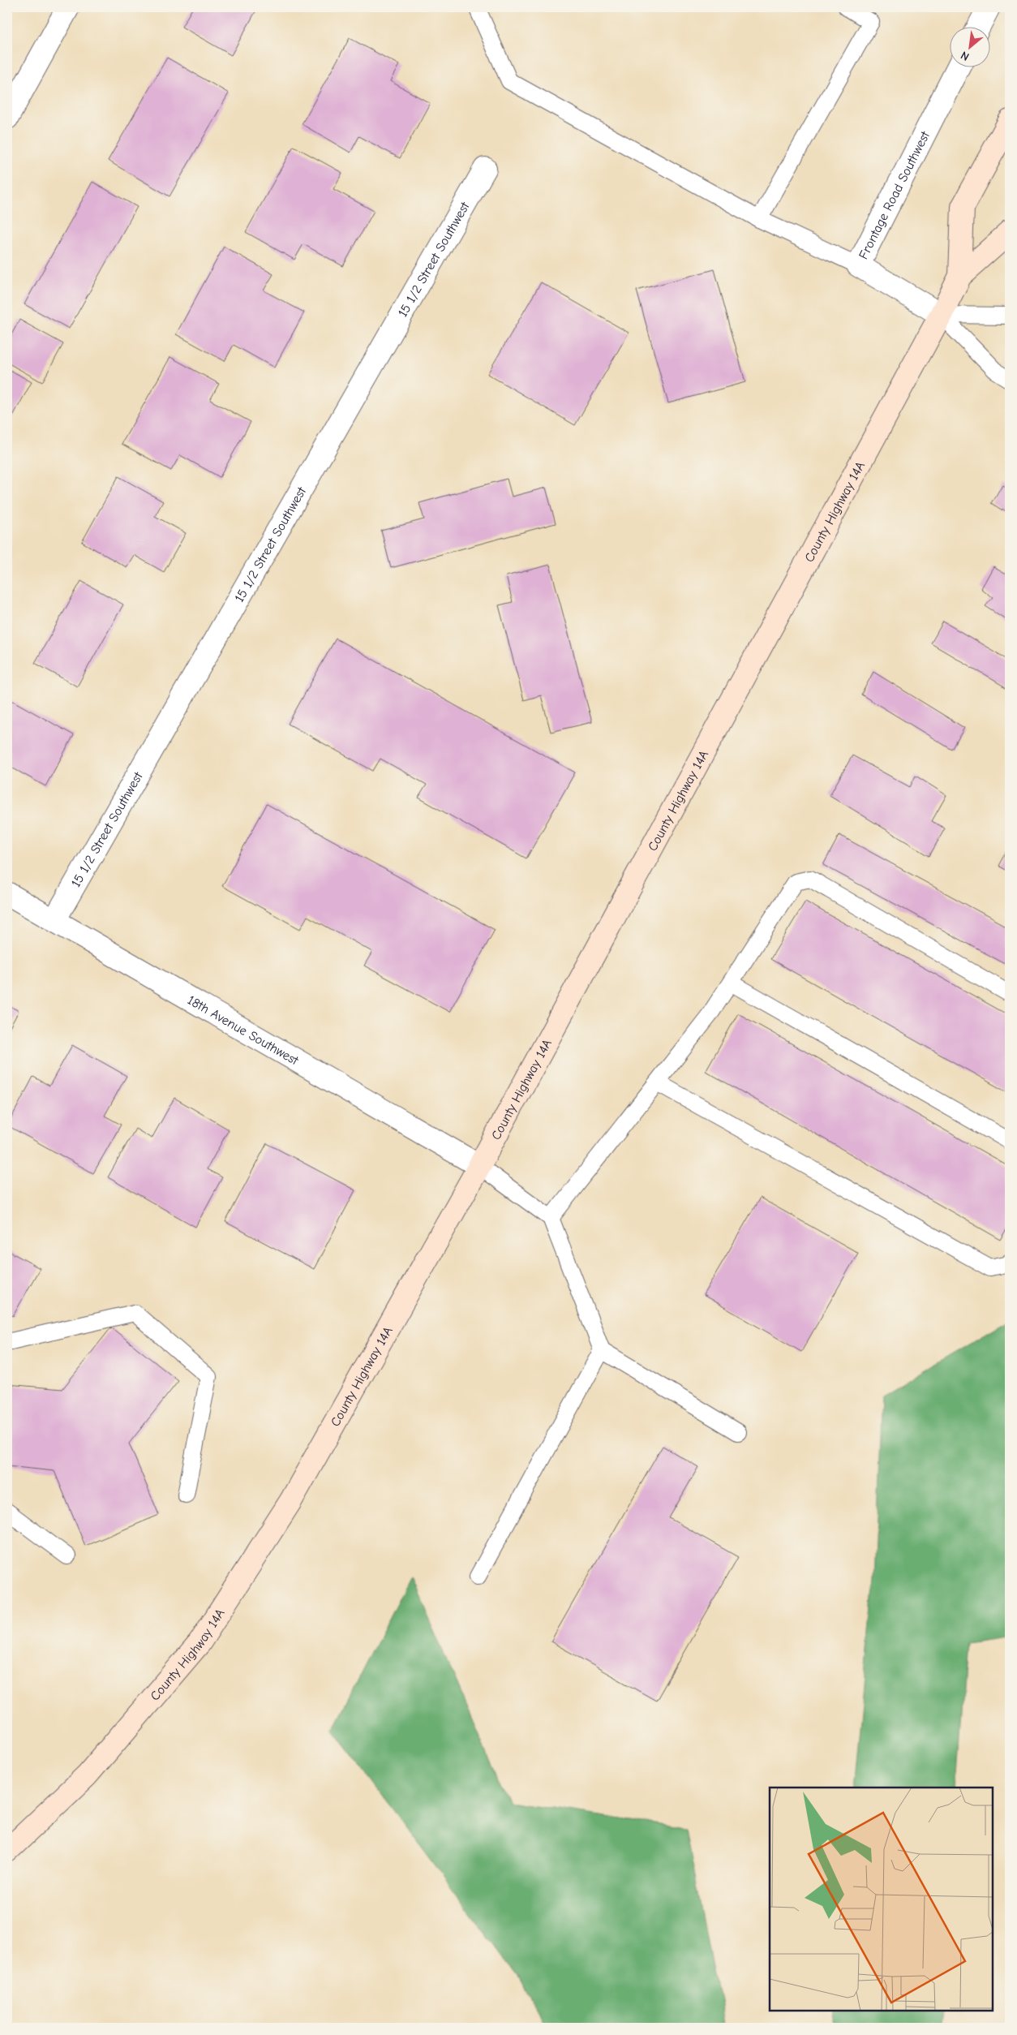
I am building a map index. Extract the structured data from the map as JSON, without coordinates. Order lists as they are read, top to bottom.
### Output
{
  "streets": {
    "main road": ["County Highway 14A"],
    "street": ["Frontage Road Southwest", "15 1/2 Street Southwest", "18th Avenue Southwest"]
  },
  "crossings": [
    ["Frontage Road Southwest", "County Highway 14A"],
    ["15 1/2 Street Southwest", "18th Avenue Southwest"],
    ["County Highway 14A", "18th Avenue Southwest"]
  ],
  "north": "bottom left"
}
